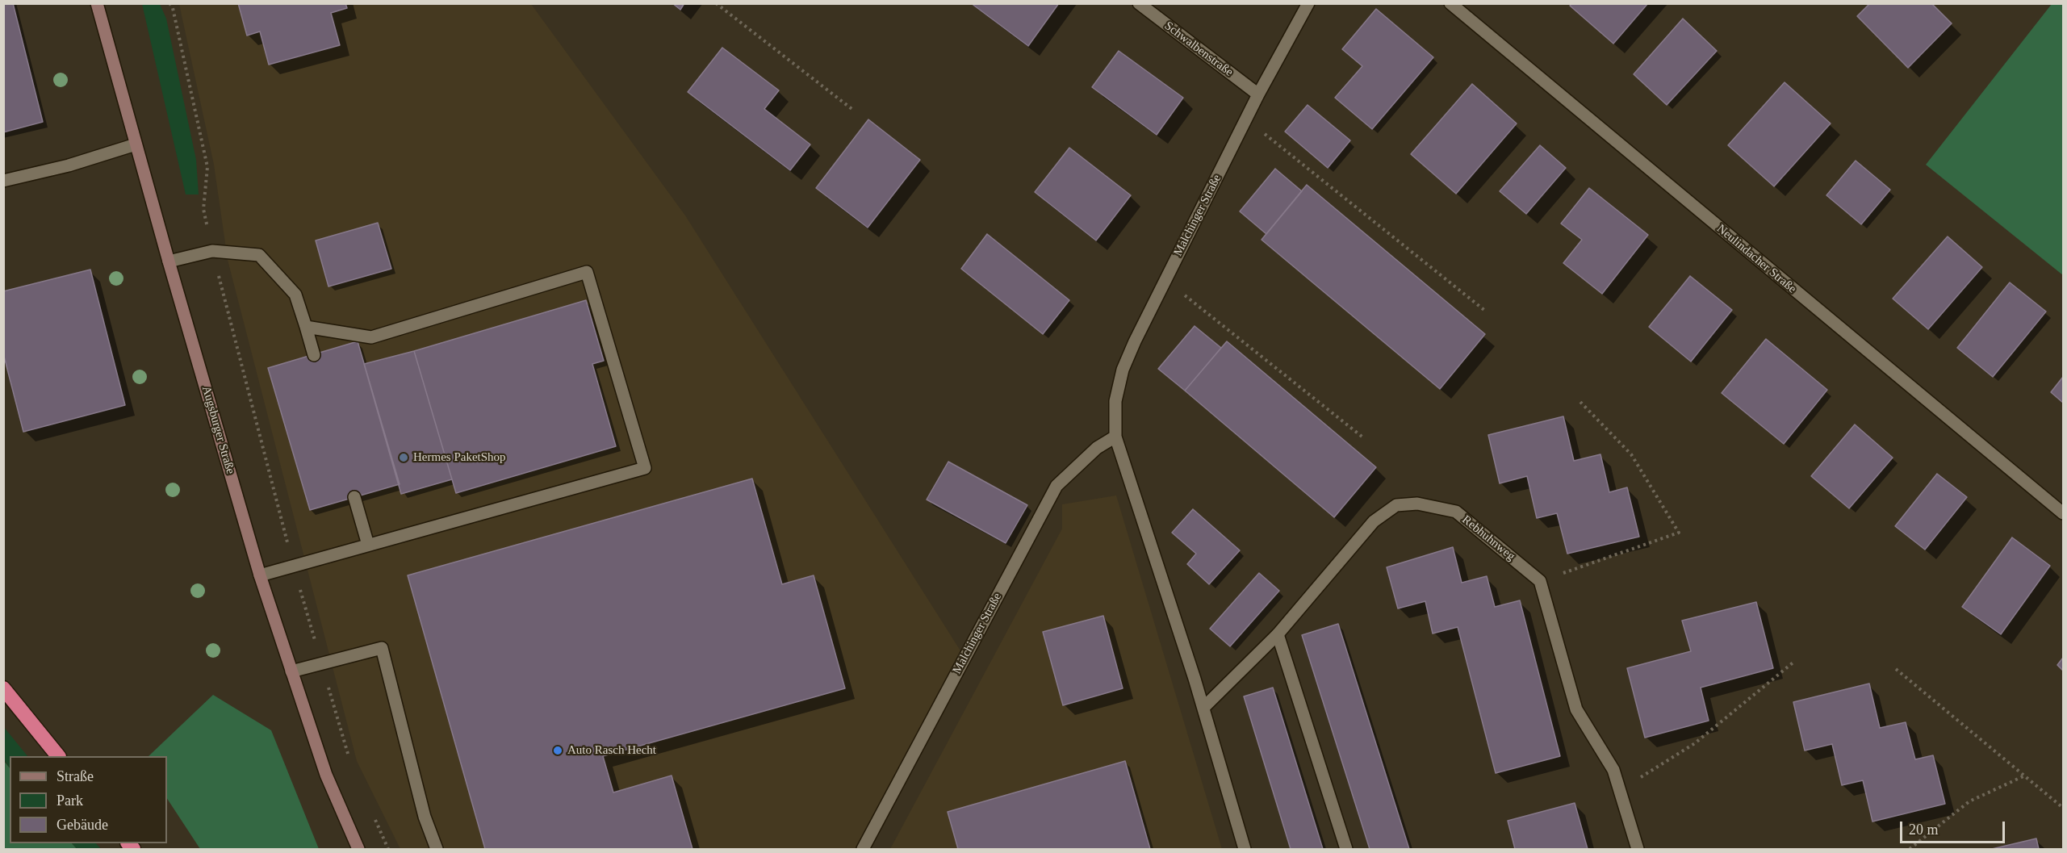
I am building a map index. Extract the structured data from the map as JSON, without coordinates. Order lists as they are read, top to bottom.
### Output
{
  "streets": {
    "street": [
      "Schwalbenstraße",
      "Malchinger Straße",
      "Neulindacher Straße",
      "Augsburger Straße",
      "Rebhuhnweg"
    ]
  },
  "crossings": [
    ["Schwalbenstraße", "Malchinger Straße"],
    ["Malchinger Straße", "Rebhuhnweg"]
  ],
  "places": ["Hermes PaketShop", "Auto Rasch Hecht"],
  "legend": ["Straße", "Park", "Gebäude"],
  "scale_bar": "20 m"
}
